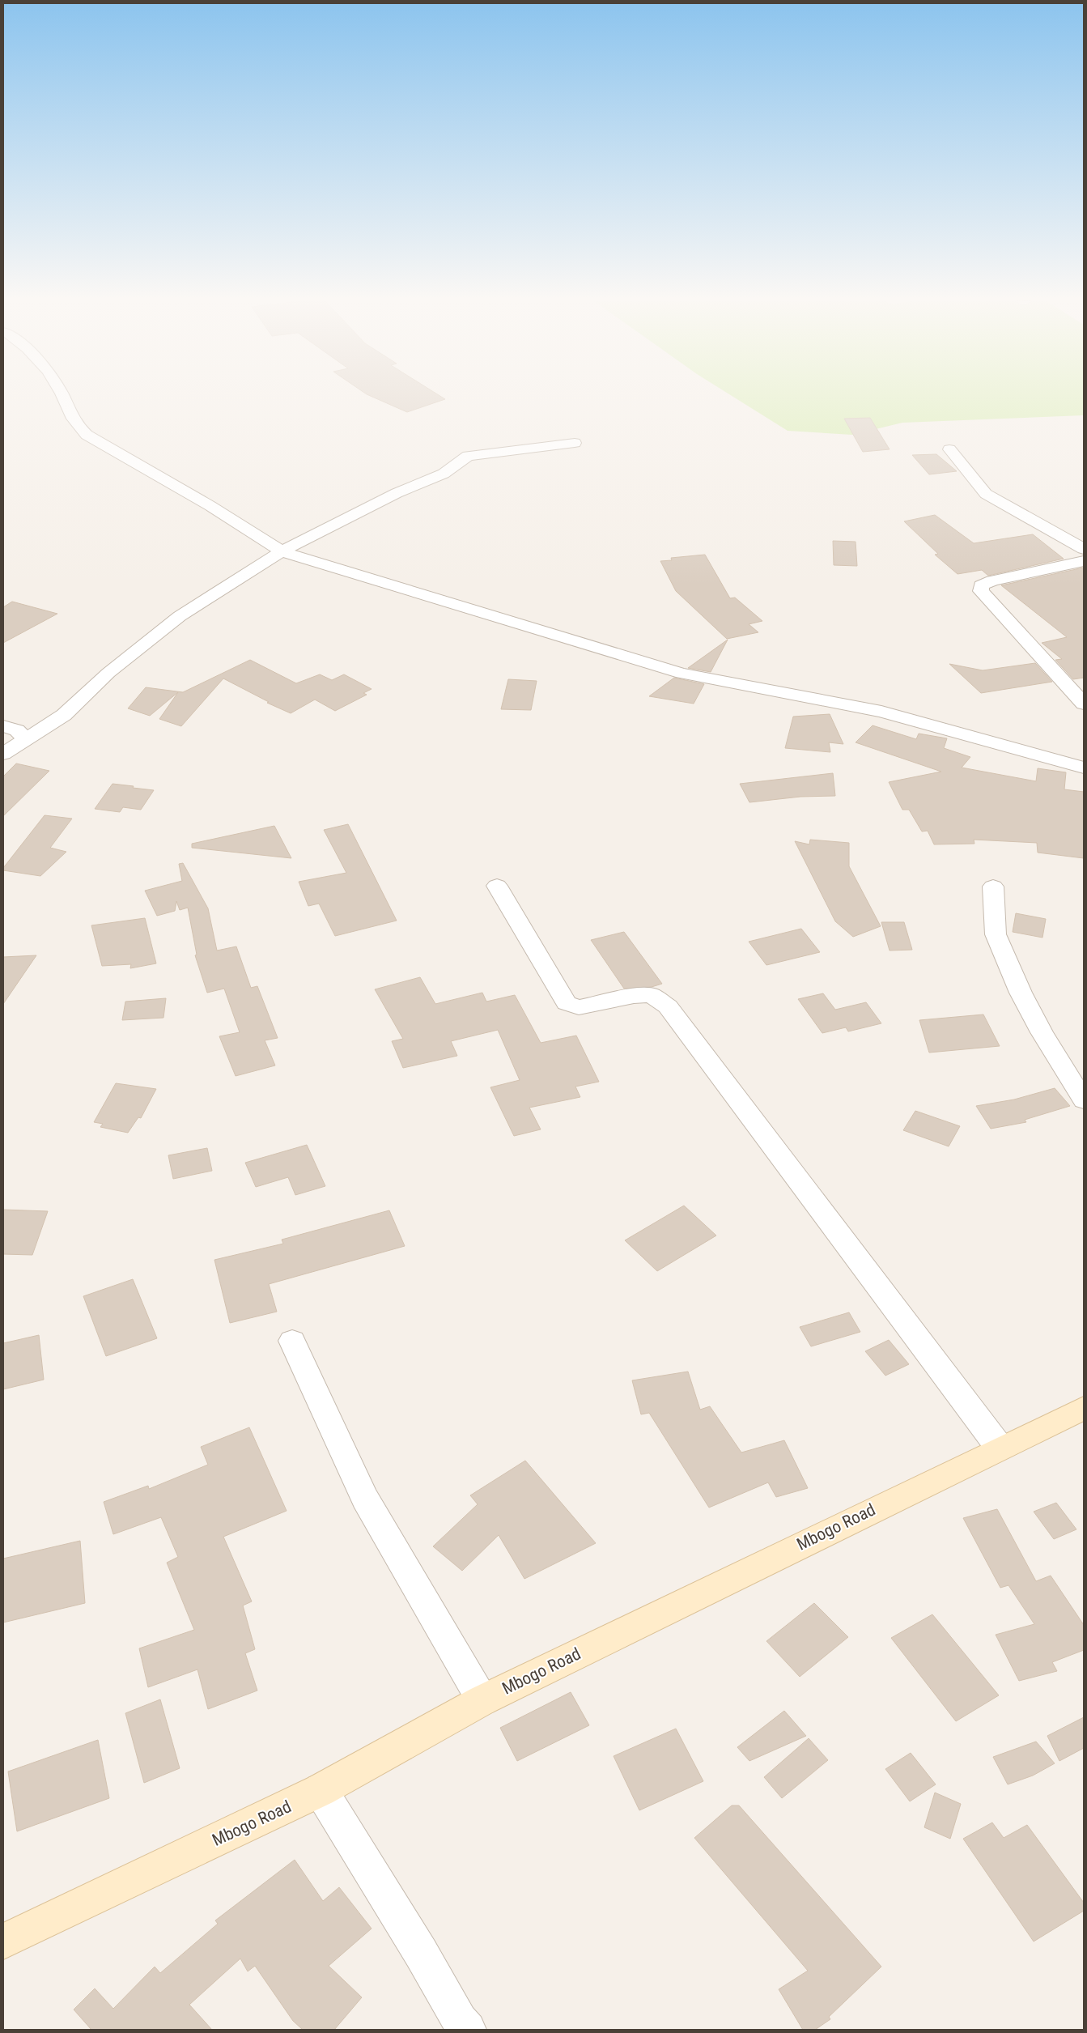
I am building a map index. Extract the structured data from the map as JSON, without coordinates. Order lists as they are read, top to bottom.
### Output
{
  "streets": {
    "main road": ["Mbogo Road"]
  }
}
